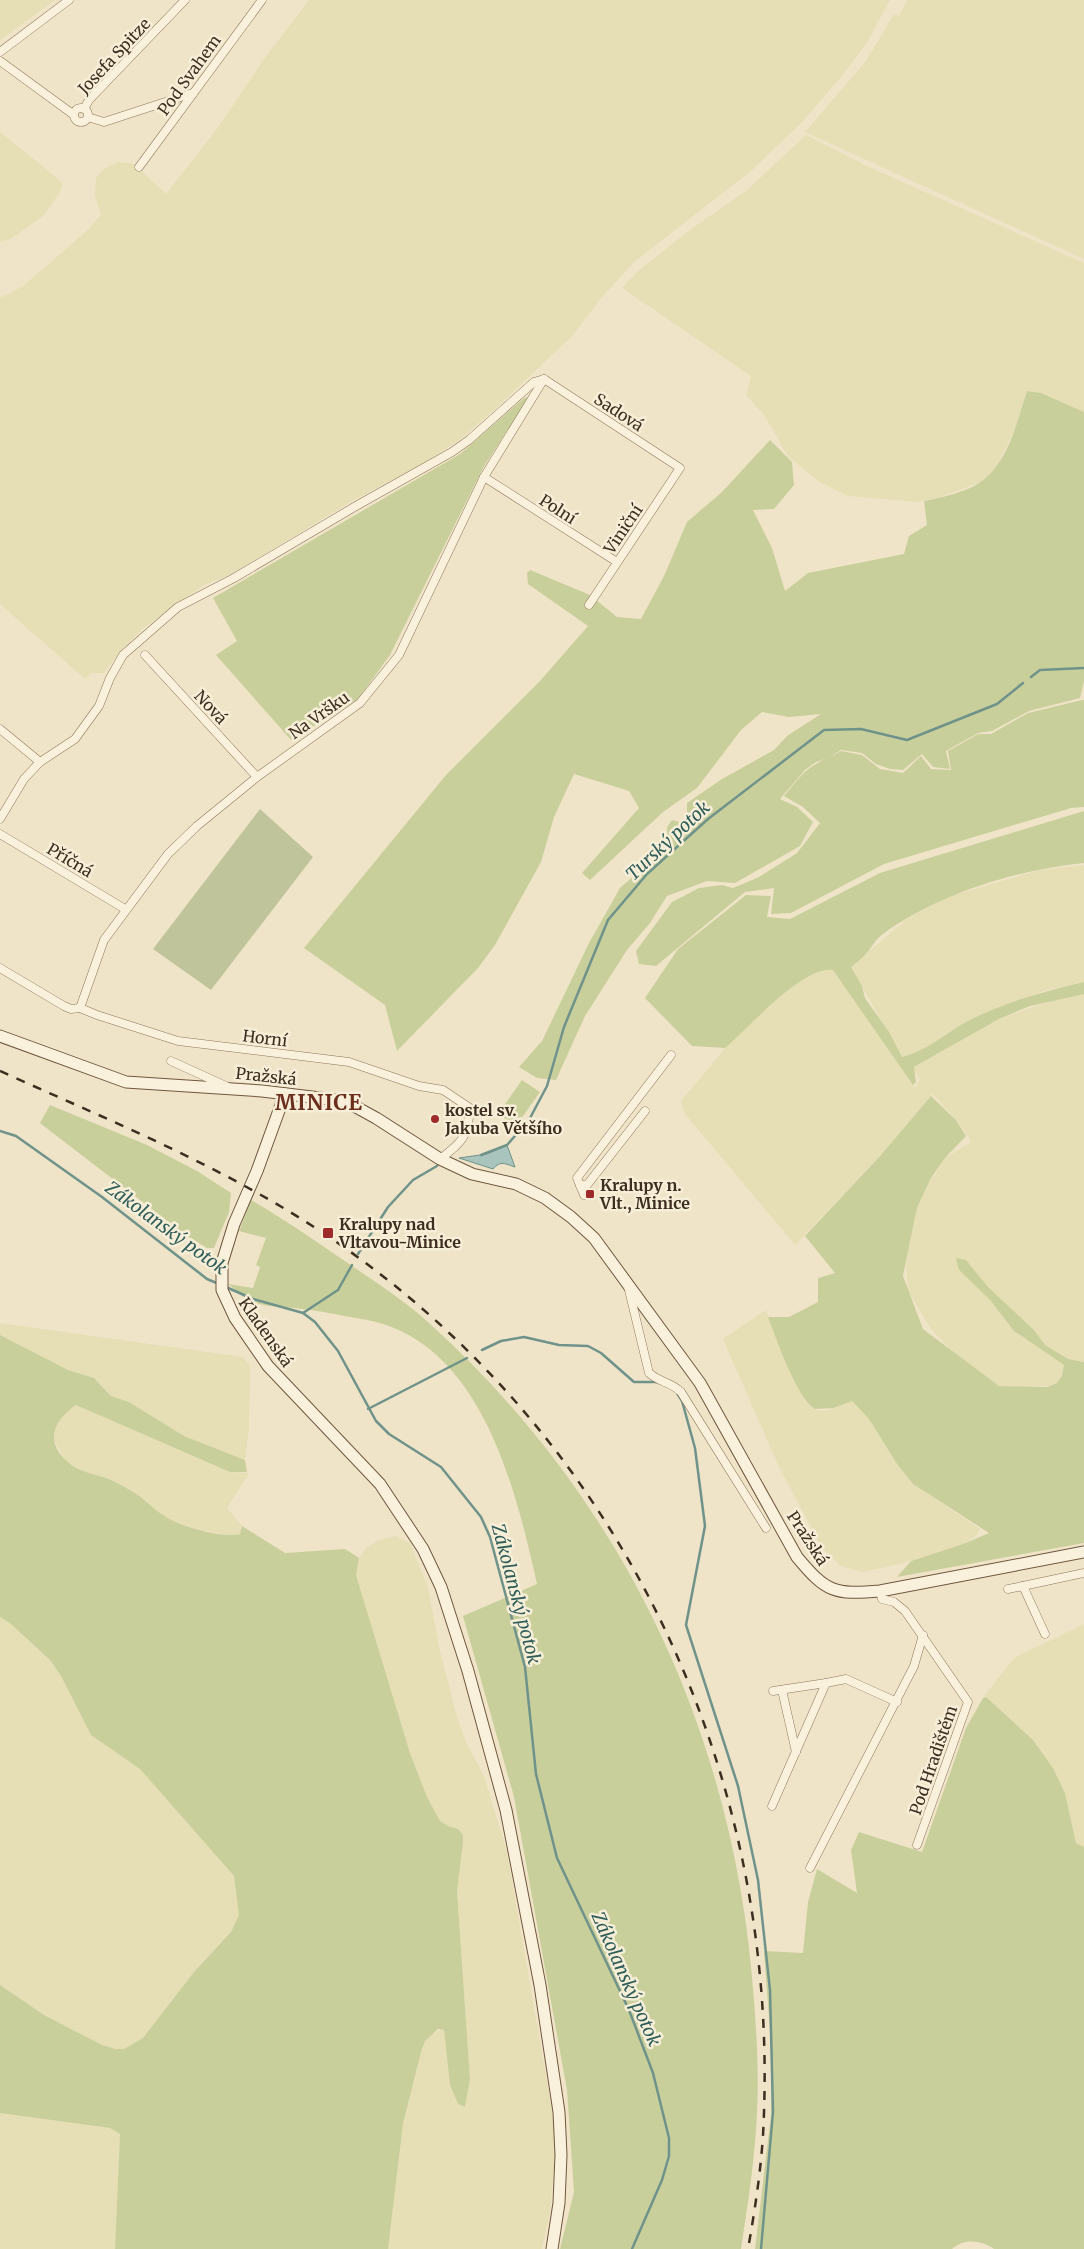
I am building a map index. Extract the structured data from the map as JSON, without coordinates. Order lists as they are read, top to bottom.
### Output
{
  "streets": {
    "main road": ["Pražská", "Kladenská"],
    "street": [
      "Josefa Spitze",
      "Pod Svahem",
      "Sadová",
      "Polní",
      "Viniční",
      "Nová",
      "Na Vršku",
      "Příčná",
      "Horní",
      "Pod Hradištěm"
    ]
  },
  "crossings": [
    ["Josefa Spitze", "Pod Svahem"],
    ["Sadová", "Viniční"],
    ["Sadová", "Na Vršku"],
    ["Polní", "Viniční"],
    ["Polní", "Na Vršku"],
    ["Nová", "Na Vršku"],
    ["Na Vršku", "Příčná"],
    ["Na Vršku", "Horní"],
    ["Horní", "Pražská"],
    ["Pražská", "Kladenská"],
    ["Pražská", "Pod Hradištěm"]
  ],
  "districts": ["MINICE"],
  "water": ["Turský potok", "Zákolanský potok"],
  "places": {
    "other": ["kostel sv. Jakuba Většího"],
    "transit": ["Kralupy n. Vlt., Minice", "Kralupy nad Vltavou-Minice"]
  }
}
